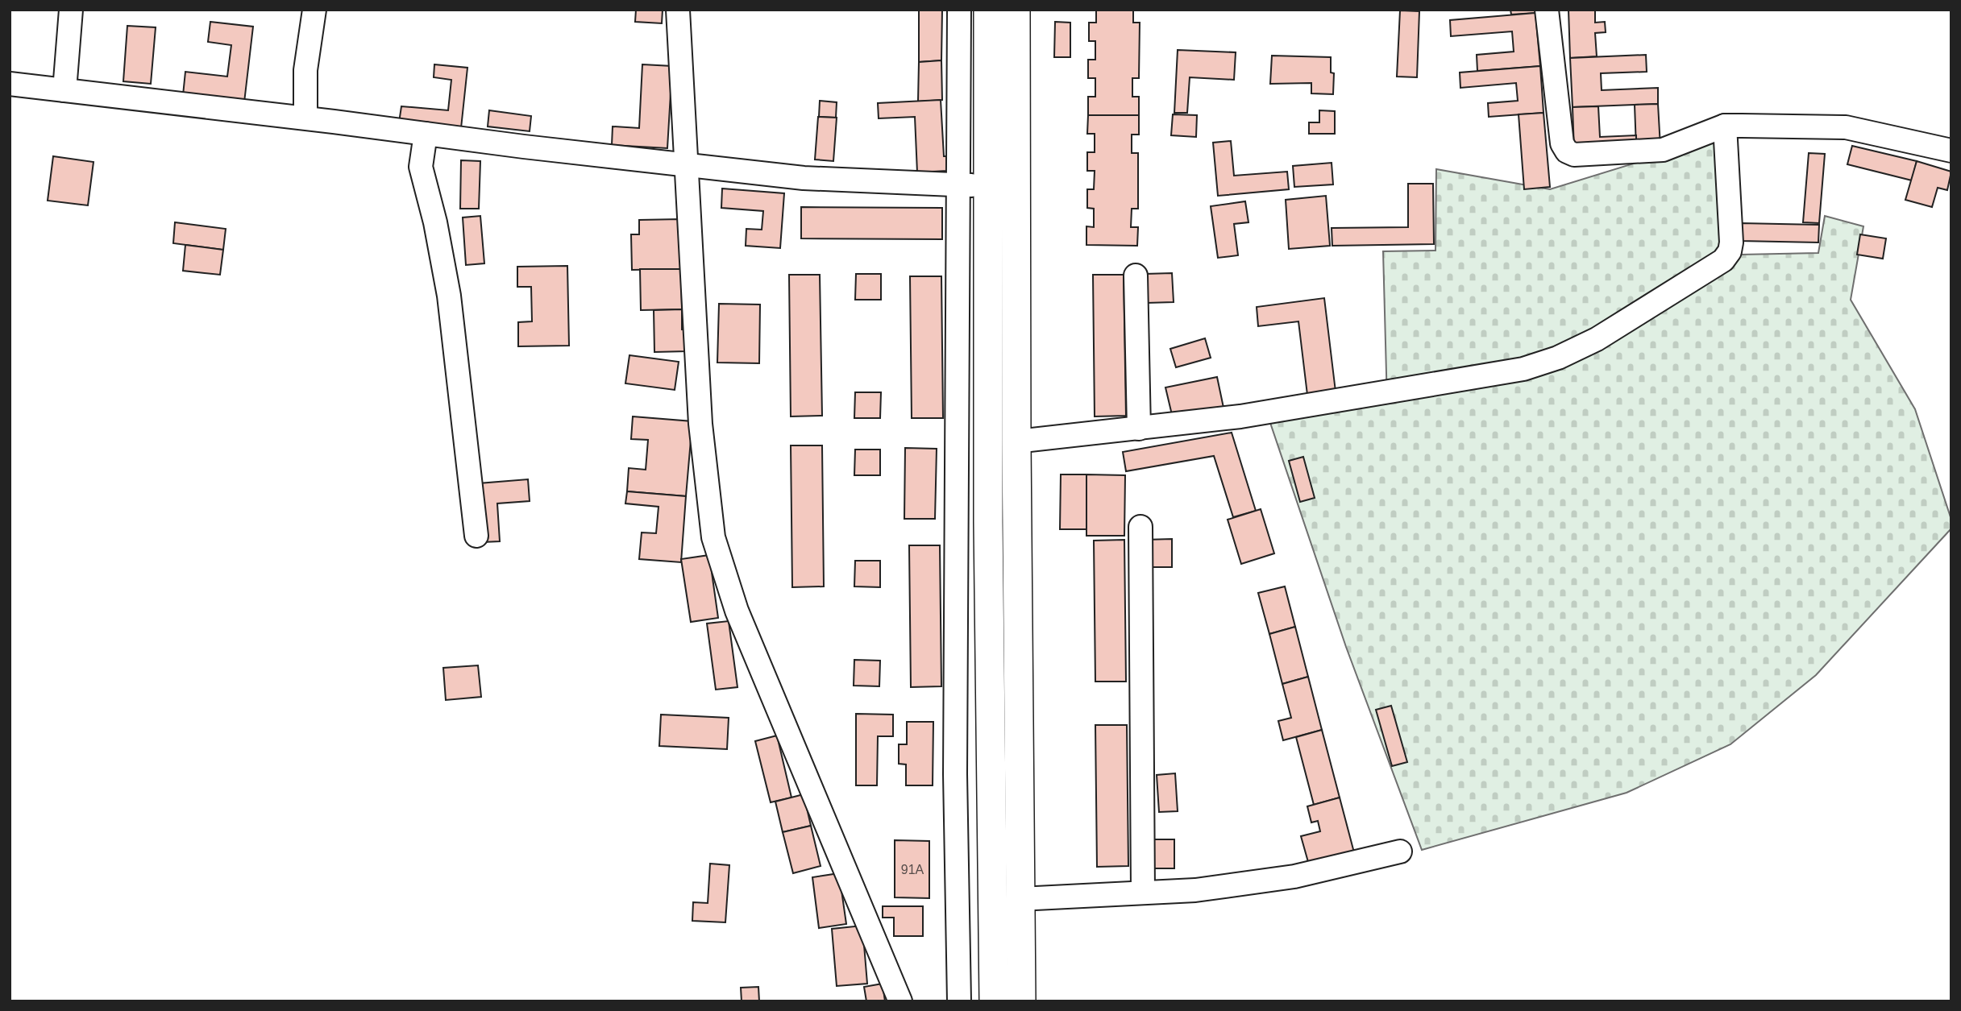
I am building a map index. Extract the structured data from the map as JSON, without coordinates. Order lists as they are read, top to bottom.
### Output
{
  "house_numbers": ["91А"]
}
